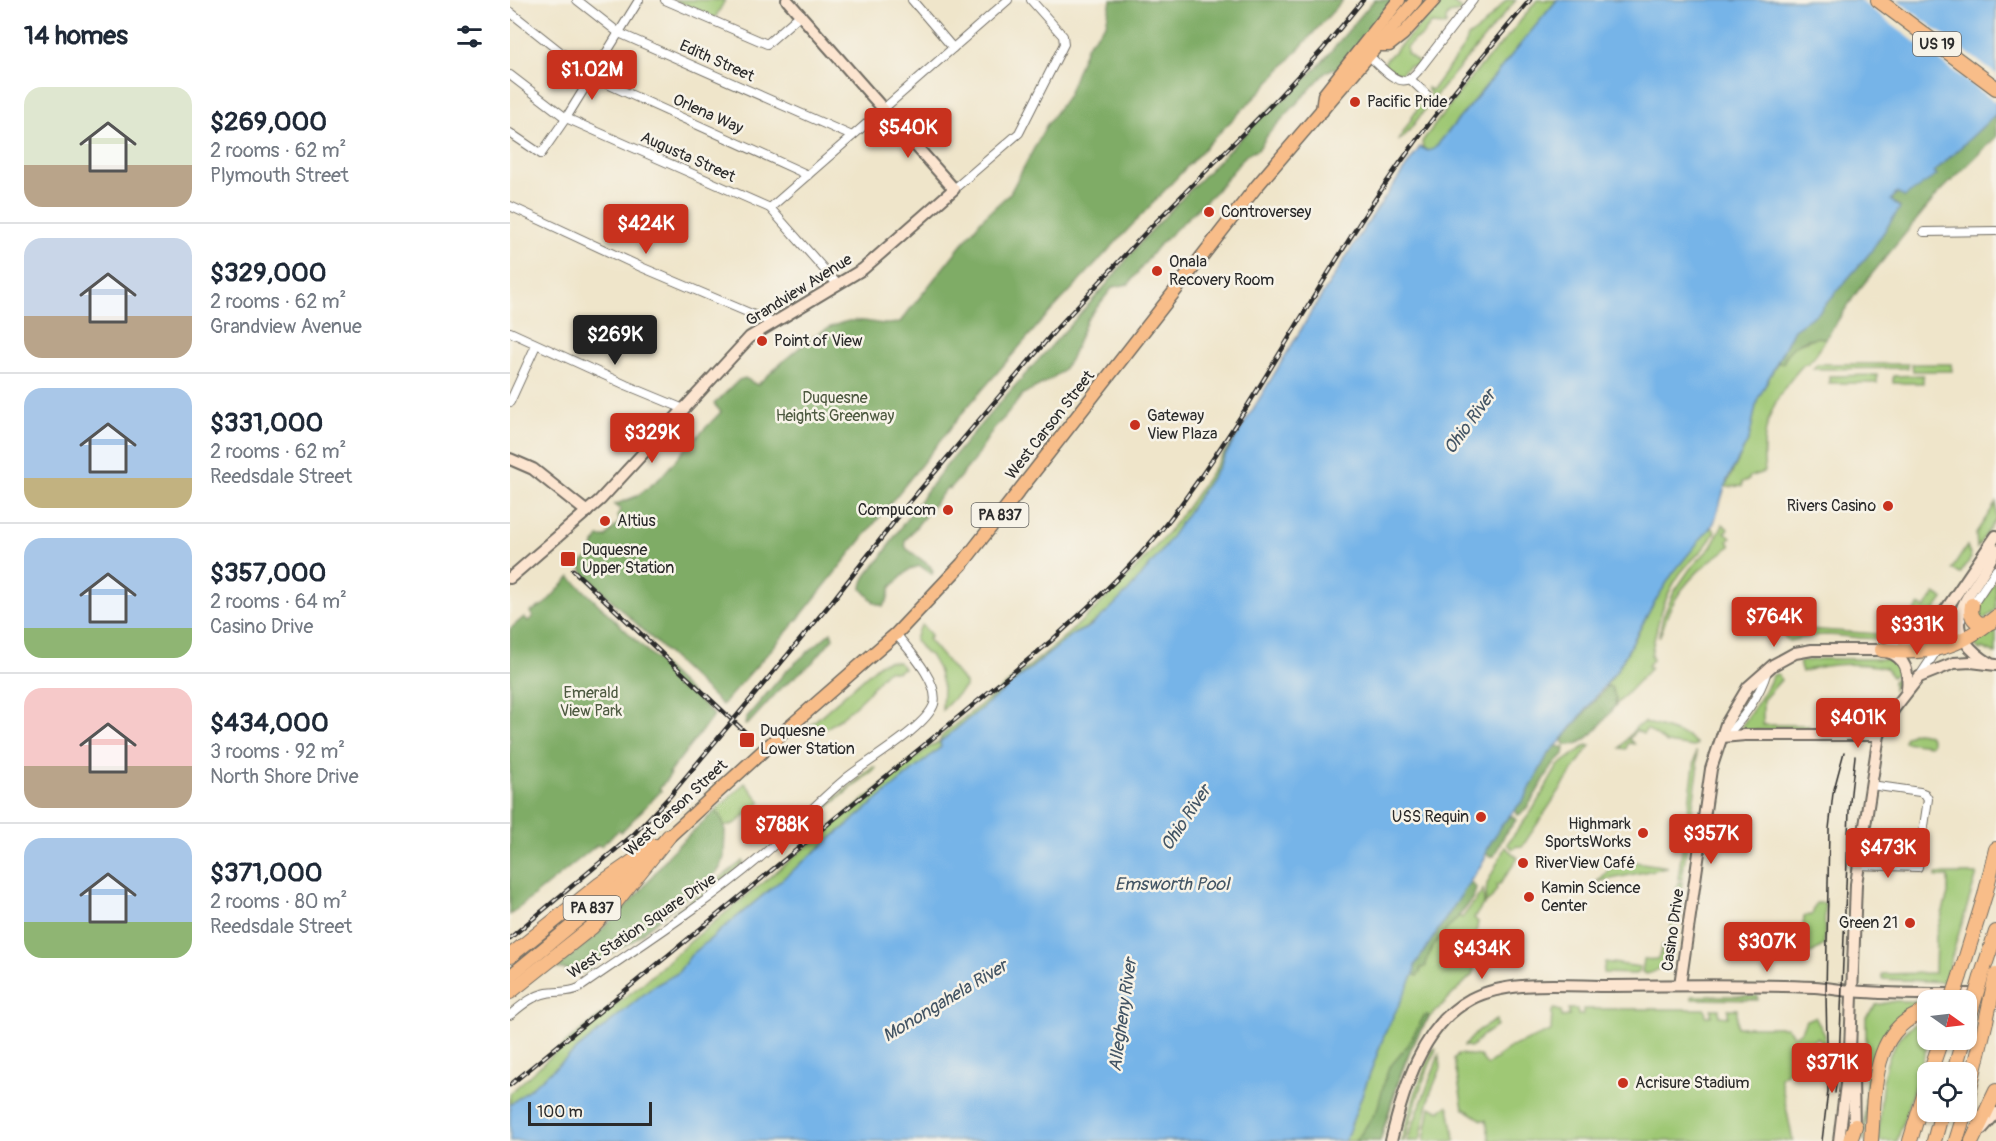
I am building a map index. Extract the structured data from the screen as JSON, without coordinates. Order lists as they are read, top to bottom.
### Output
{
  "streets": {
    "highway": ["US 19"],
    "main road": [
      "Grandview Avenue",
      "West Carson Street",
      "PA 837",
      "Casino Drive"
    ],
    "street": [
      "Edith Street",
      "Orlena Way",
      "Augusta Street",
      "West Station Square Drive"
    ]
  },
  "crossings": [
    ["Augusta Street", "Grandview Avenue"],
    ["West Carson Street", "West Station Square Drive"]
  ],
  "water": [
    "Ohio River",
    "Emsworth Pool",
    "Monongahela River",
    "Allegheny River"
  ],
  "parks": ["Duquesne Heights Greenway", "Emerald View Park"],
  "places": {
    "other": [
      "Pacific Pride",
      "Controversey",
      "Onala Recovery Room",
      "Point of View",
      "Gateway View Plaza",
      "Rivers Casino",
      "Compucom",
      "Altius",
      "USS Requin",
      "Highmark SportsWorks",
      "RiverView Café",
      "Kamin Science Center",
      "Green 21",
      "Acrisure Stadium"
    ],
    "transit": ["Duquesne Upper Station", "Duquesne Lower Station"]
  },
  "scale_bar": "100 m",
  "north": "right",
  "page": {
    "heading": "14 homes",
    "price": [
      "$1.02M",
      "$540K",
      "$424K",
      "$269K",
      "$329K",
      "$764K",
      "$331K",
      "$401K",
      "$788K",
      "$357K",
      "$473K",
      "$307K",
      "$434K",
      "$371K"
    ],
    "list": [
      {
        "name": "$269,000",
        "note": "2 rooms · 62 m² · Plymouth Street"
      },
      {
        "name": "$329,000",
        "note": "2 rooms · 62 m² · Grandview Avenue"
      },
      {
        "name": "$331,000",
        "note": "2 rooms · 62 m² · Reedsdale Street"
      },
      {
        "name": "$357,000",
        "note": "2 rooms · 64 m² · Casino Drive"
      },
      {
        "name": "$434,000",
        "note": "3 rooms · 92 m² · North Shore Drive"
      },
      {
        "name": "$371,000",
        "note": "2 rooms · 80 m² · Reedsdale Street"
      }
    ],
    "scale": "100 m"
  }
}
